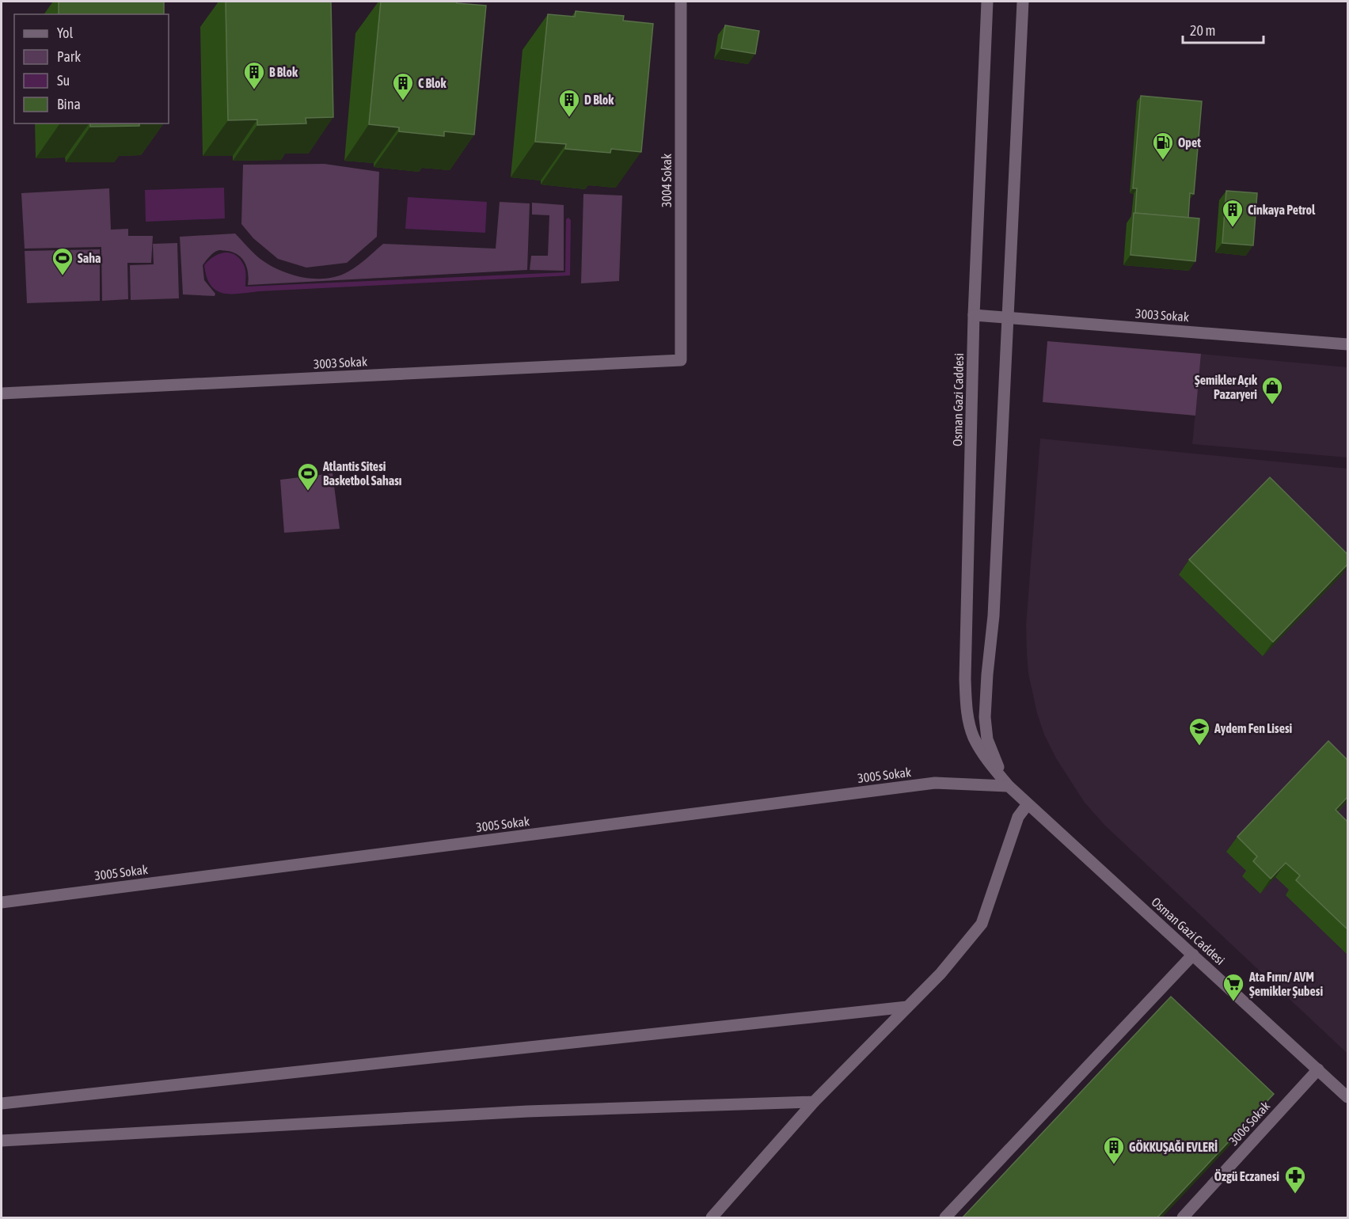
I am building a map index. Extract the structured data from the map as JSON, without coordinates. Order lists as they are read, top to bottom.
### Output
{
  "streets": {
    "street": [
      "3004 Sokak",
      "3003 Sokak",
      "Osman Gazi Caddesi",
      "3005 Sokak",
      "3006 Sokak"
    ]
  },
  "crossings": [
    ["3004 Sokak", "3003 Sokak"],
    ["3003 Sokak", "Osman Gazi Caddesi"],
    ["Osman Gazi Caddesi", "3005 Sokak"],
    ["Osman Gazi Caddesi", "3006 Sokak"]
  ],
  "places": {
    "building": [
      "B Blok",
      "C Blok",
      "D Blok",
      "Cinkaya Petrol",
      "GÖKKUŞAĞI EVLERİ"
    ],
    "fuel station": ["Opet"],
    "sports": ["Saha", "Atlantis Sitesi Basketbol Sahası"],
    "shop": ["Şemikler Açık Pazaryeri"],
    "school or university": ["Aydem Fen Lisesi"],
    "supermarket": ["Ata Fırın/ AVM Şemikler Şubesi"],
    "pharmacy": ["Özgü Eczanesi"]
  },
  "legend": [
    "Yol",
    "Park",
    "Su",
    "Bina"
  ],
  "scale_bar": "20 m"
}
